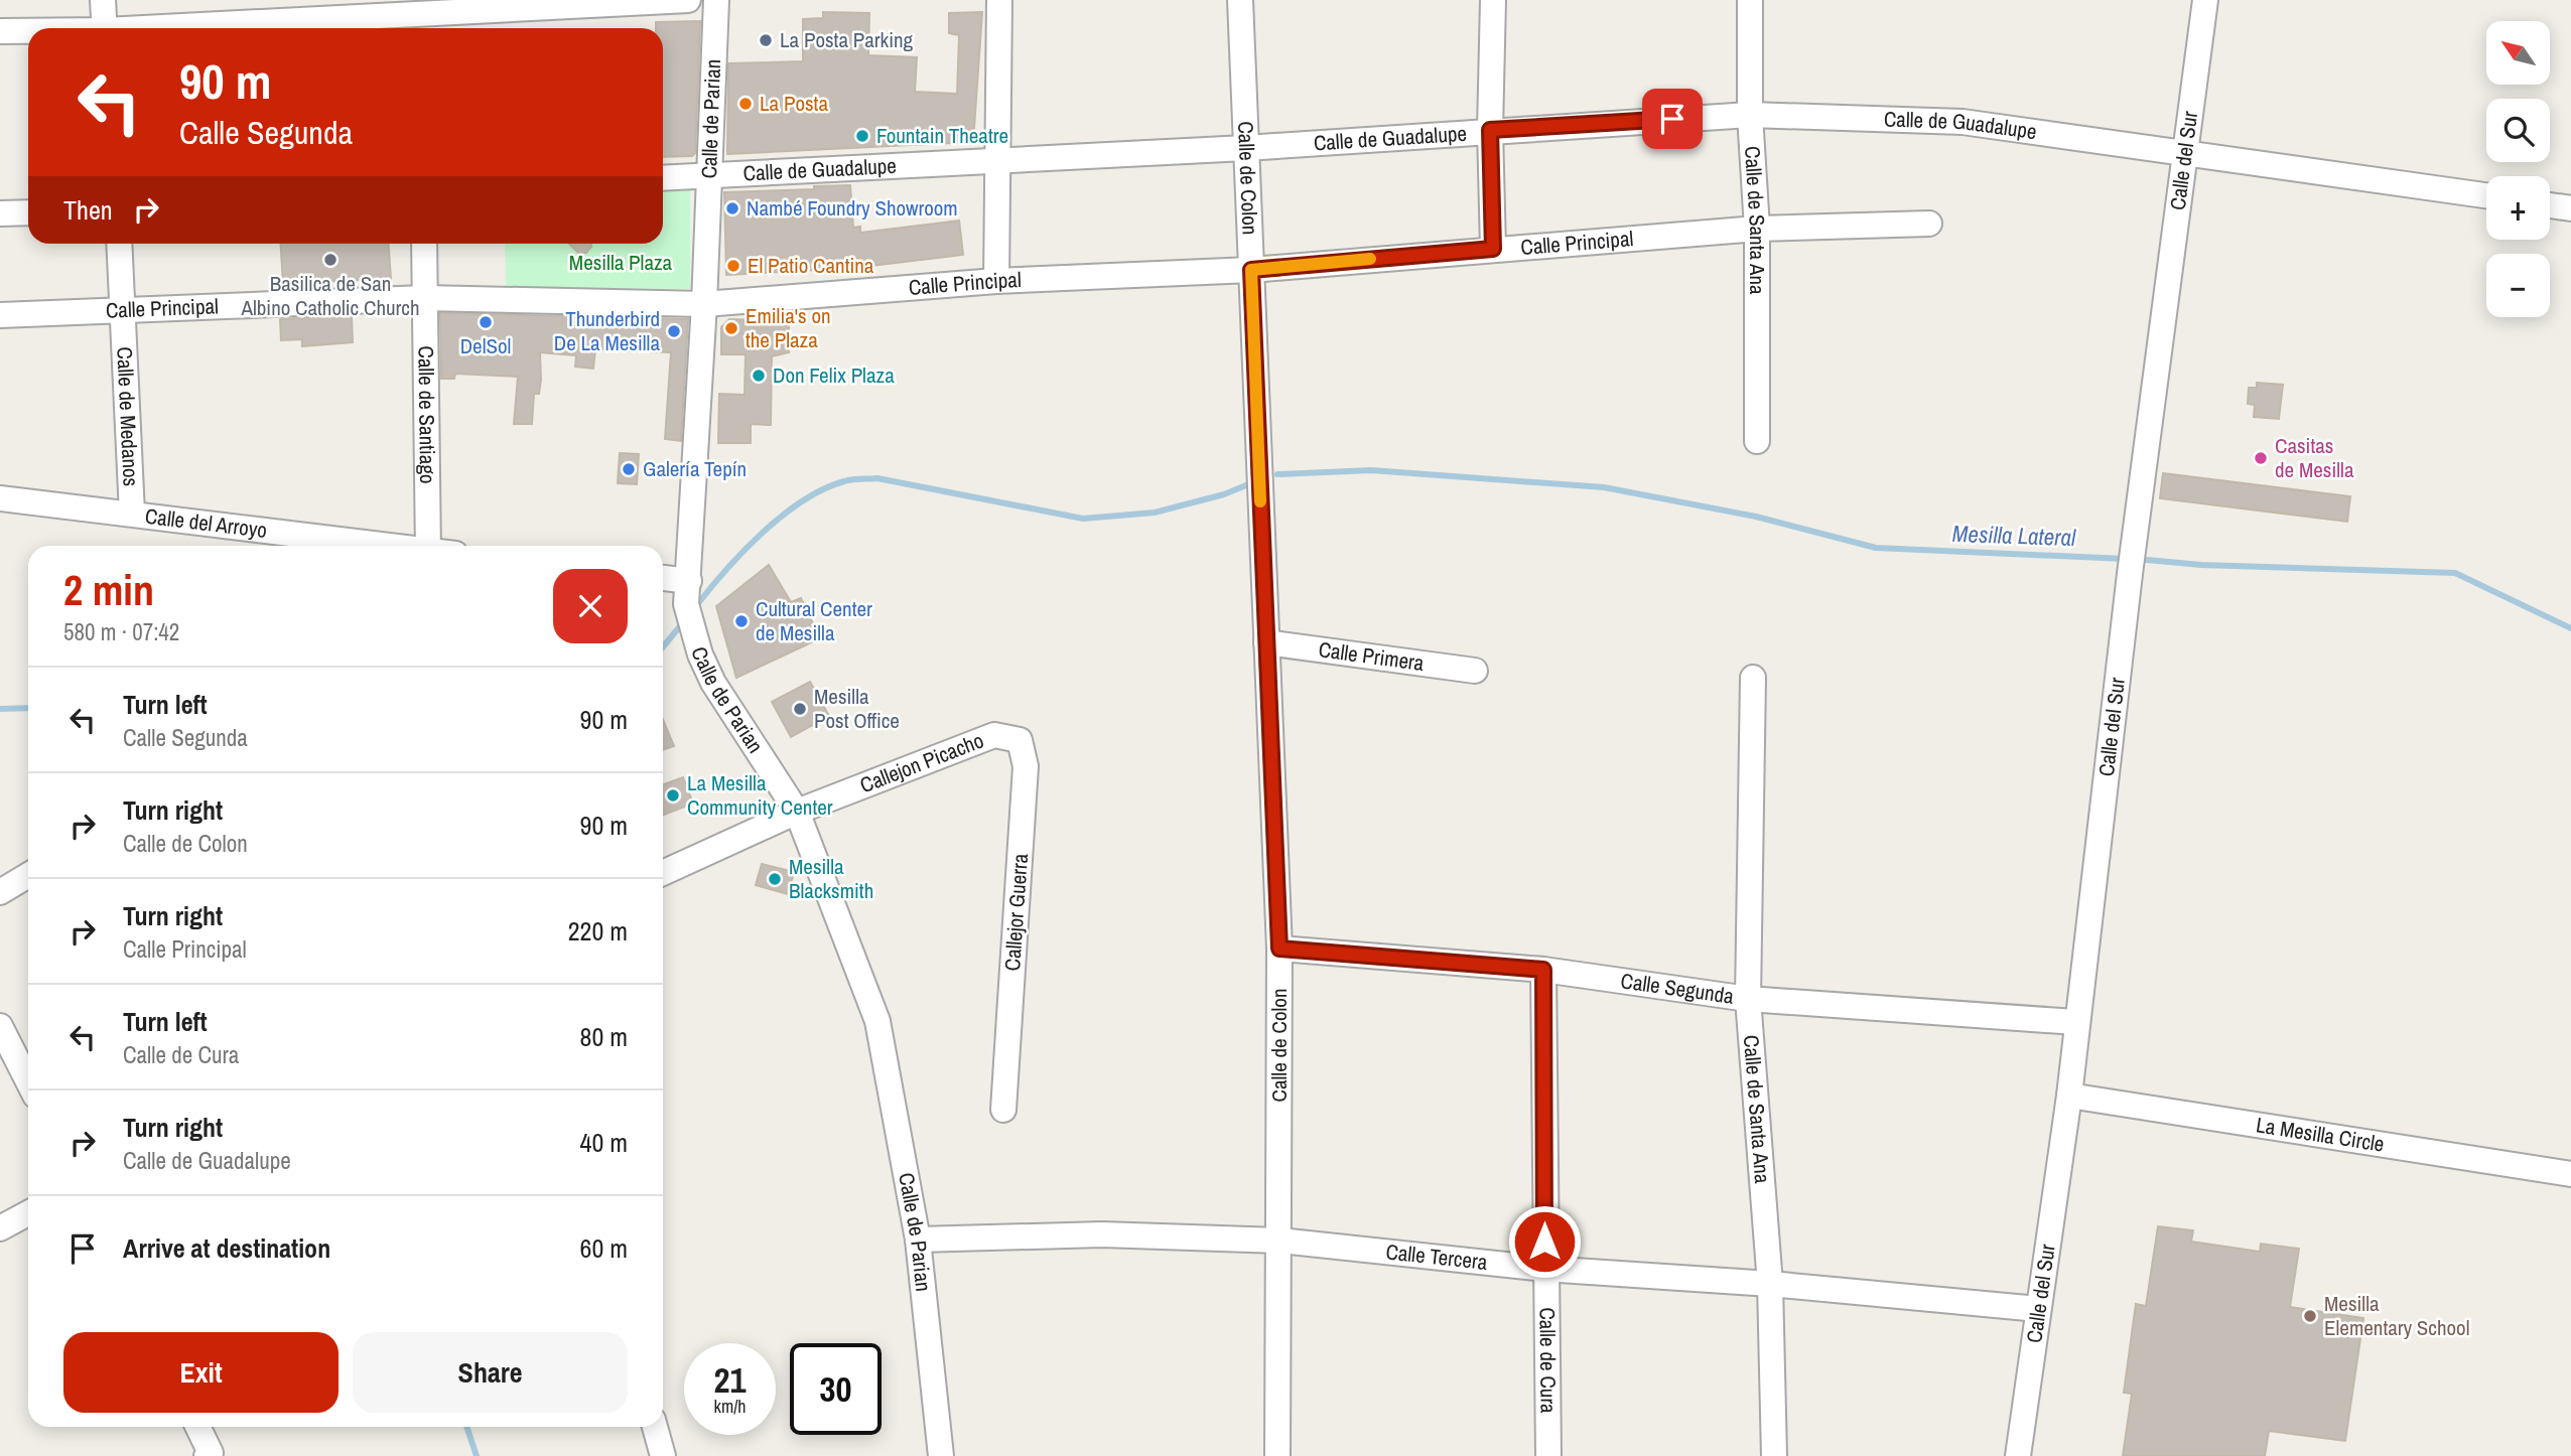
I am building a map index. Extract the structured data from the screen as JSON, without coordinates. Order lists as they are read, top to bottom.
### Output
{
  "streets": {
    "street": [
      "Calle de Parian",
      "Calle de Guadalupe",
      "Calle del Sur",
      "Calle de Colon",
      "Calle de Santa Ana",
      "Calle Principal",
      "Calle de Santiago",
      "Calle de Medanos",
      "Calle del Arroyo",
      "Calle Primera",
      "Callejon Picacho",
      "Callejor Guerra",
      "Calle Segunda",
      "La Mesilla Circle",
      "Calle Tercera",
      "Calle de Cura"
    ]
  },
  "crossings": [
    ["Calle de Parian", "Calle de Guadalupe"],
    ["Calle de Parian", "Calle Principal"],
    ["Calle de Parian", "Callejon Picacho"],
    ["Calle de Parian", "Calle Tercera"],
    ["Calle de Guadalupe", "Calle del Sur"],
    ["Calle de Guadalupe", "Calle de Colon"],
    ["Calle de Guadalupe", "Calle de Santa Ana"],
    ["Calle del Sur", "Calle Segunda"],
    ["Calle del Sur", "La Mesilla Circle"],
    ["Calle del Sur", "Calle Tercera"],
    ["Calle de Colon", "Calle Principal"],
    ["Calle de Colon", "Calle Primera"],
    ["Calle de Colon", "Calle Segunda"],
    ["Calle de Colon", "Calle Tercera"],
    ["Calle de Santa Ana", "Calle Principal"],
    ["Calle de Santa Ana", "Calle Segunda"],
    ["Calle de Santa Ana", "Calle Tercera"],
    ["Calle Principal", "Calle de Santiago"],
    ["Calle Principal", "Calle de Medanos"],
    ["Calle de Medanos", "Calle del Arroyo"],
    ["Callejon Picacho", "Callejor Guerra"],
    ["Calle Segunda", "Calle de Cura"],
    ["Calle Tercera", "Calle de Cura"]
  ],
  "water": ["Mesilla Lateral"],
  "parks": ["Mesilla Plaza"],
  "places": [
    "La Posta Parking",
    "La Posta",
    "Fountain Theatre",
    "Nambé Foundry Showroom",
    "Basilica de San Albino Catholic Church",
    "El Patio Cantina",
    "DelSol",
    "Emilia's on the Plaza",
    "Thunderbird De La Mesilla",
    "Don Felix Plaza",
    "Casitas de Mesilla",
    "Galería Tepín",
    "Cultural Center de Mesilla",
    "Mesilla Post Office",
    "La Mesilla Community Center",
    "Mesilla Blacksmith",
    "Mesilla Elementary School"
  ],
  "north": "top left",
  "page": {
    "map_buttons": ["+", "−"],
    "turn": ["90 m", "Calle Segunda"],
    "then": "Then",
    "heading": ["2 min", "580 m · 07:42"],
    "list": [
      {
        "name": "Turn left",
        "note": "Calle Segunda",
        "value": "90 m"
      },
      {
        "name": "Turn right",
        "note": "Calle de Colon",
        "value": "90 m"
      },
      {
        "name": "Turn right",
        "note": "Calle Principal",
        "value": "220 m"
      },
      {
        "name": "Turn left",
        "note": "Calle de Cura",
        "value": "80 m"
      },
      {
        "name": "Turn right",
        "note": "Calle de Guadalupe",
        "value": "40 m"
      },
      {
        "name": "Arrive at destination",
        "value": "60 m"
      }
    ],
    "buttons": ["Exit", "Share"],
    "speed": "21 km/h",
    "limit": "30"
  }
}
